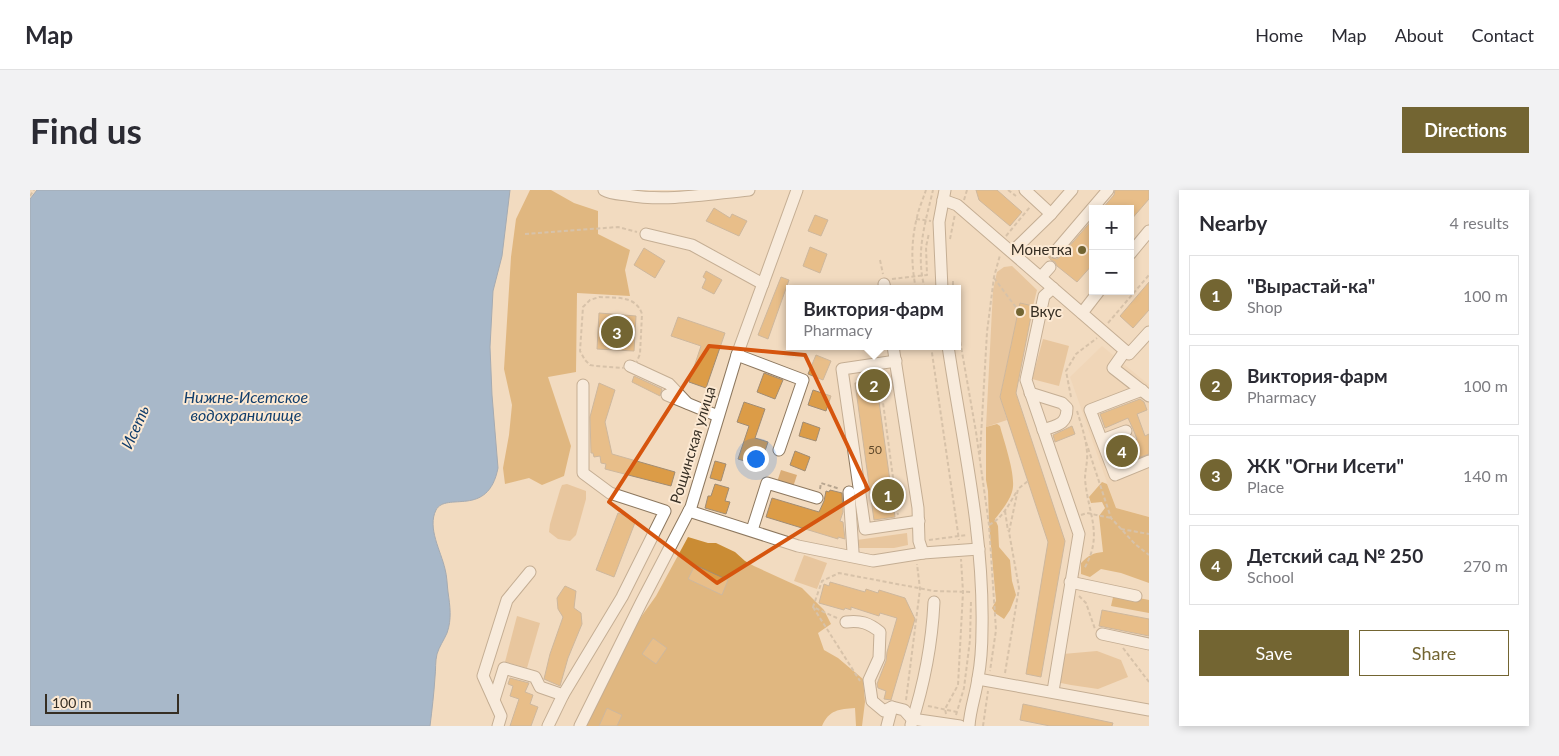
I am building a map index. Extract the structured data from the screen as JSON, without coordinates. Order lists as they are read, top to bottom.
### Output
{
  "streets": {
    "street": ["Рощинская улица"]
  },
  "water": ["Нижне-Исетское водохранилище", "Исеть"],
  "places": ["Монетка", "Вкус"],
  "house_numbers": ["50"],
  "scale_bar": "100 m",
  "page": {
    "header": "Map",
    "nav": [
      "Home",
      "Map",
      "About",
      "Contact"
    ],
    "buttons": [
      "Directions",
      ["Save", "Share"]
    ],
    "title": "Find us",
    "heading": ["Nearby", "4 results"],
    "map_buttons": ["+", "−"],
    "list": [
      {
        "mark": "1",
        "name": "\"Вырастай-ка\"",
        "note": "Shop",
        "value": "100 m"
      },
      {
        "mark": "2",
        "name": "Виктория-фарм",
        "note": "Pharmacy",
        "value": "100 m"
      },
      {
        "mark": "3",
        "name": "ЖК \"Огни Исети\"",
        "note": "Place",
        "value": "140 m"
      },
      {
        "mark": "4",
        "name": "Детский сад № 250",
        "note": "School",
        "value": "270 m"
      }
    ],
    "popup": ["Виктория-фарм", "Pharmacy"],
    "pins": [
      "3",
      "2",
      "4",
      "1"
    ],
    "scale": "100 m"
  }
}
